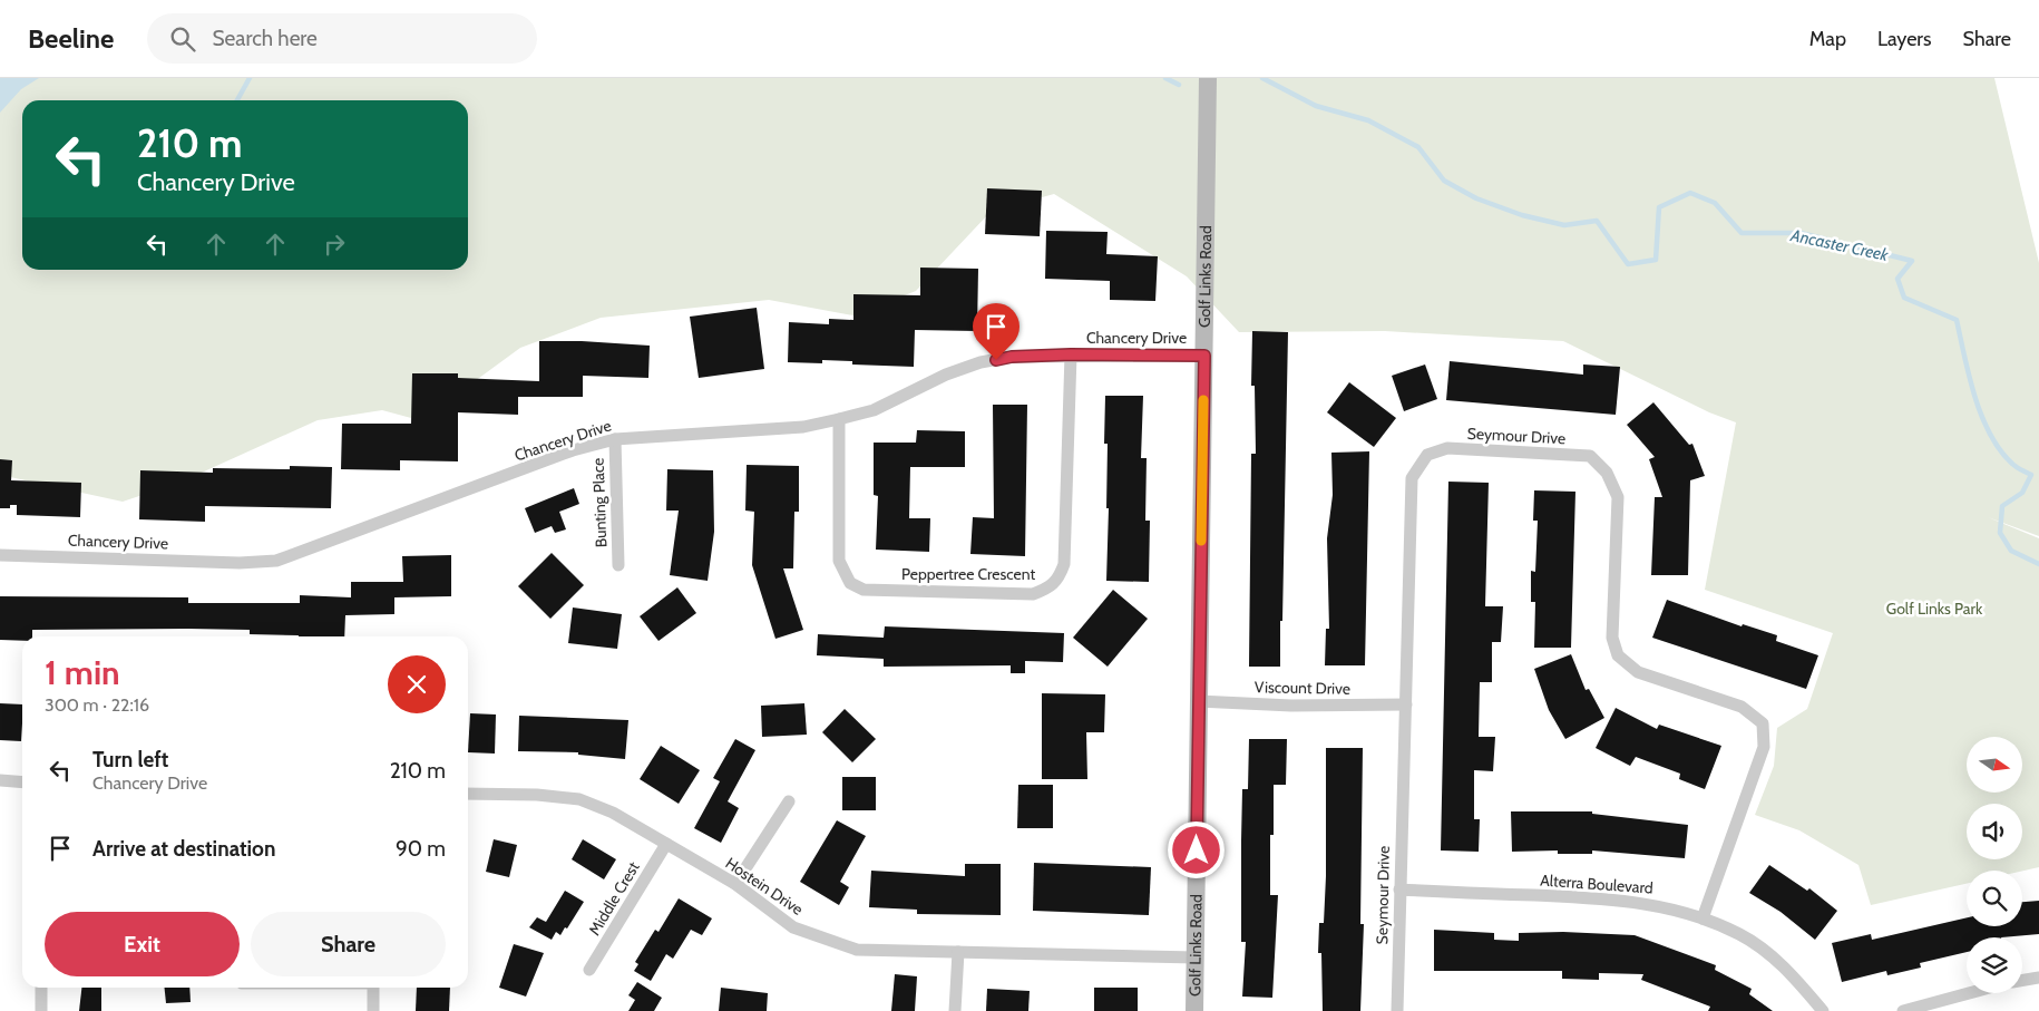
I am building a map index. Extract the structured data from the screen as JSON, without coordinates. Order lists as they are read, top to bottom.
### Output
{
  "streets": {
    "main road": ["Golf Links Road"],
    "street": [
      "Chancery Drive",
      "Seymour Drive",
      "Bunting Place",
      "Peppertree Crescent",
      "Viscount Drive",
      "Alterra Boulevard",
      "Hostein Drive",
      "Middle Crest"
    ]
  },
  "crossings": [
    ["Golf Links Road", "Chancery Drive"],
    ["Golf Links Road", "Viscount Drive"],
    ["Golf Links Road", "Hostein Drive"],
    ["Chancery Drive", "Bunting Place"],
    ["Chancery Drive", "Peppertree Crescent"],
    ["Seymour Drive", "Viscount Drive"],
    ["Seymour Drive", "Alterra Boulevard"],
    ["Hostein Drive", "Middle Crest"]
  ],
  "water": ["Ancaster Creek"],
  "parks": ["Golf Links Park"],
  "north": "right",
  "page": {
    "header": "Beeline",
    "search": "Search here",
    "nav": ["Map", "Layers", "Share"],
    "turn": ["210 m", "Chancery Drive"],
    "heading": ["1 min", "300 m · 22:16"],
    "list": [
      {
        "name": "Turn left",
        "note": "Chancery Drive",
        "value": "210 m"
      },
      {
        "name": "Arrive at destination",
        "value": "90 m"
      }
    ],
    "buttons": ["Exit", "Share"]
  }
}
